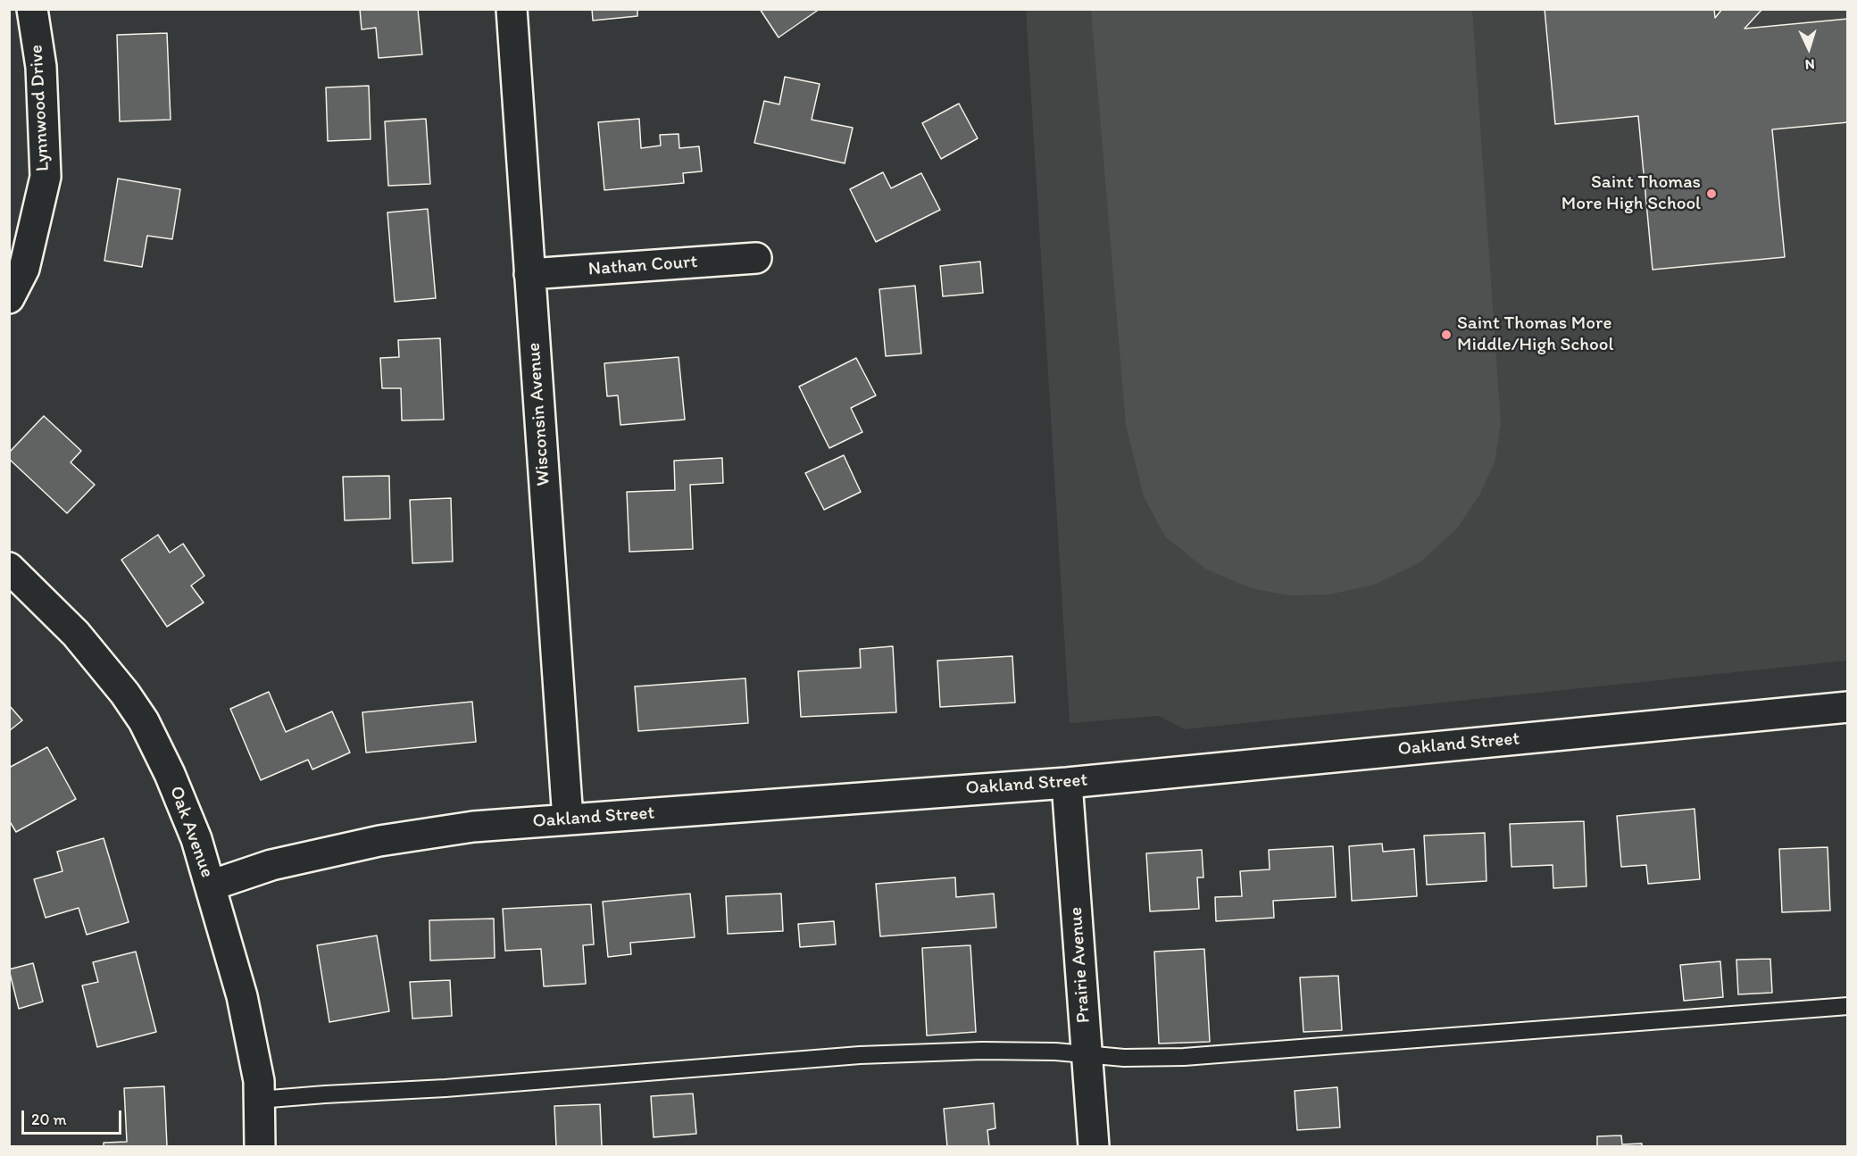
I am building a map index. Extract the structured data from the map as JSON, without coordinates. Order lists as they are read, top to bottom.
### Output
{
  "streets": {
    "street": [
      "Lynnwood Drive",
      "Nathan Court",
      "Wisconsin Avenue",
      "Oakland Street",
      "Oak Avenue",
      "Prairie Avenue"
    ]
  },
  "crossings": [
    ["Nathan Court", "Wisconsin Avenue"],
    ["Wisconsin Avenue", "Oakland Street"],
    ["Oakland Street", "Oak Avenue"],
    ["Oakland Street", "Prairie Avenue"]
  ],
  "places": ["Saint Thomas More High School", "Saint Thomas More Middle/High School"],
  "scale_bar": "20 m",
  "north": "bottom"
}
